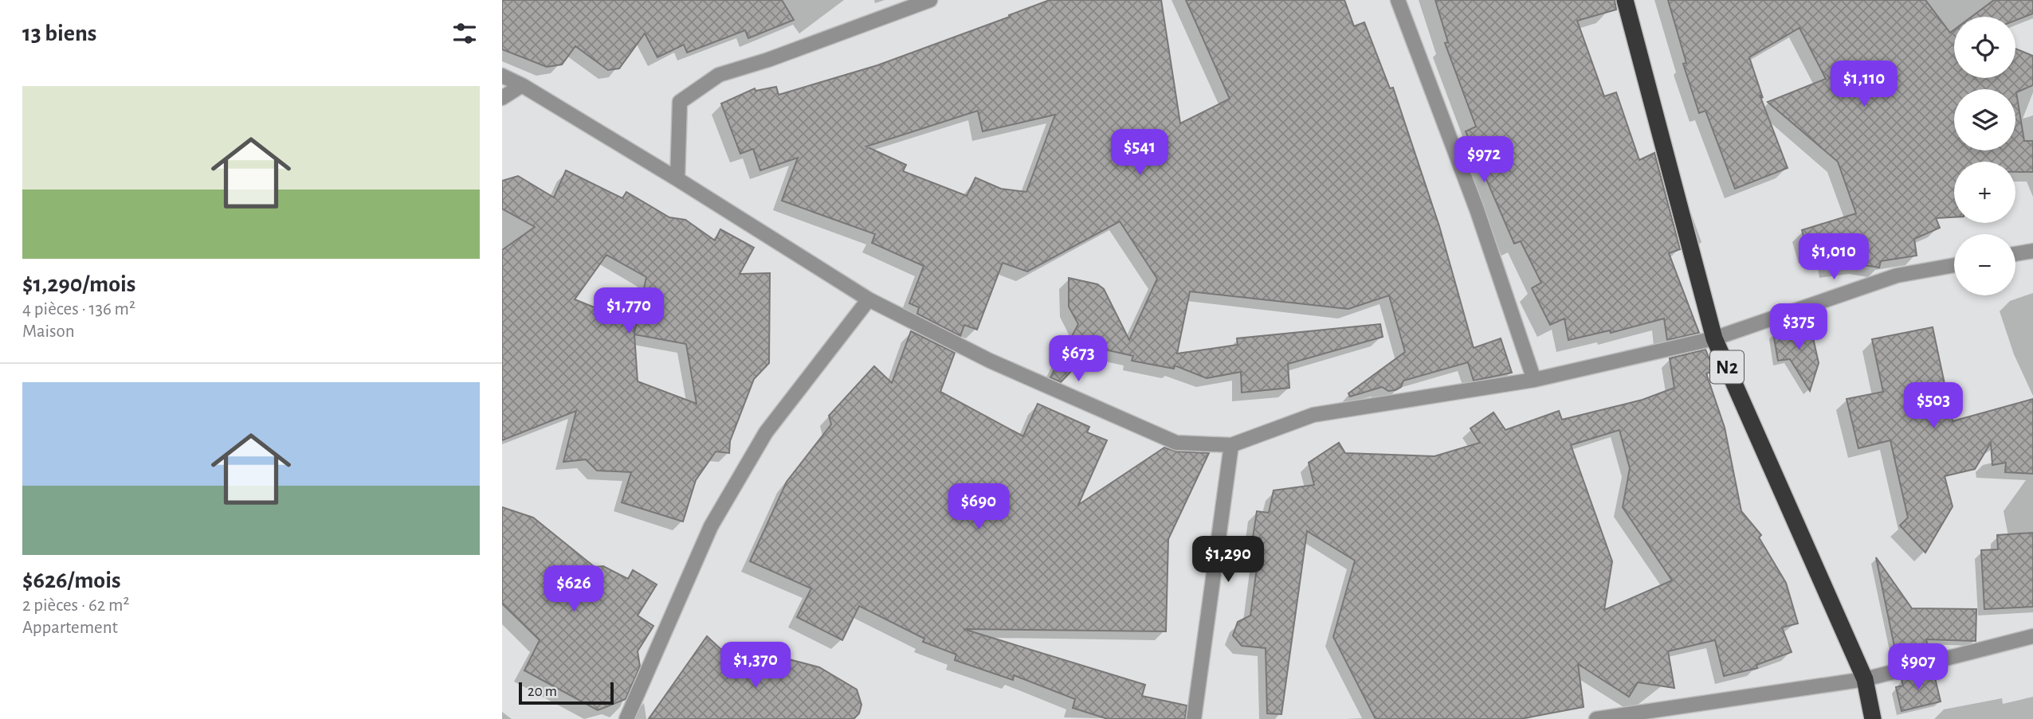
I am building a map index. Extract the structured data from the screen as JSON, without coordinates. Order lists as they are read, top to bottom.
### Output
{
  "streets": {
    "highway": ["N2"]
  },
  "scale_bar": "20 m",
  "page": {
    "heading": "13 biens",
    "map_buttons": ["+", "−"],
    "price": [
      "$1,110",
      "$541",
      "$972",
      "$1,010",
      "$1,770",
      "$375",
      "$673",
      "$503",
      "$690",
      "$1,290",
      "$626",
      "$1,370",
      "$907"
    ],
    "list": [
      {
        "name": "$1,290/mois",
        "note": "4 pièces · 136 m² · Maison"
      },
      {
        "name": "$626/mois",
        "note": "2 pièces · 62 m² · Appartement"
      }
    ],
    "scale": "20 m"
  }
}
